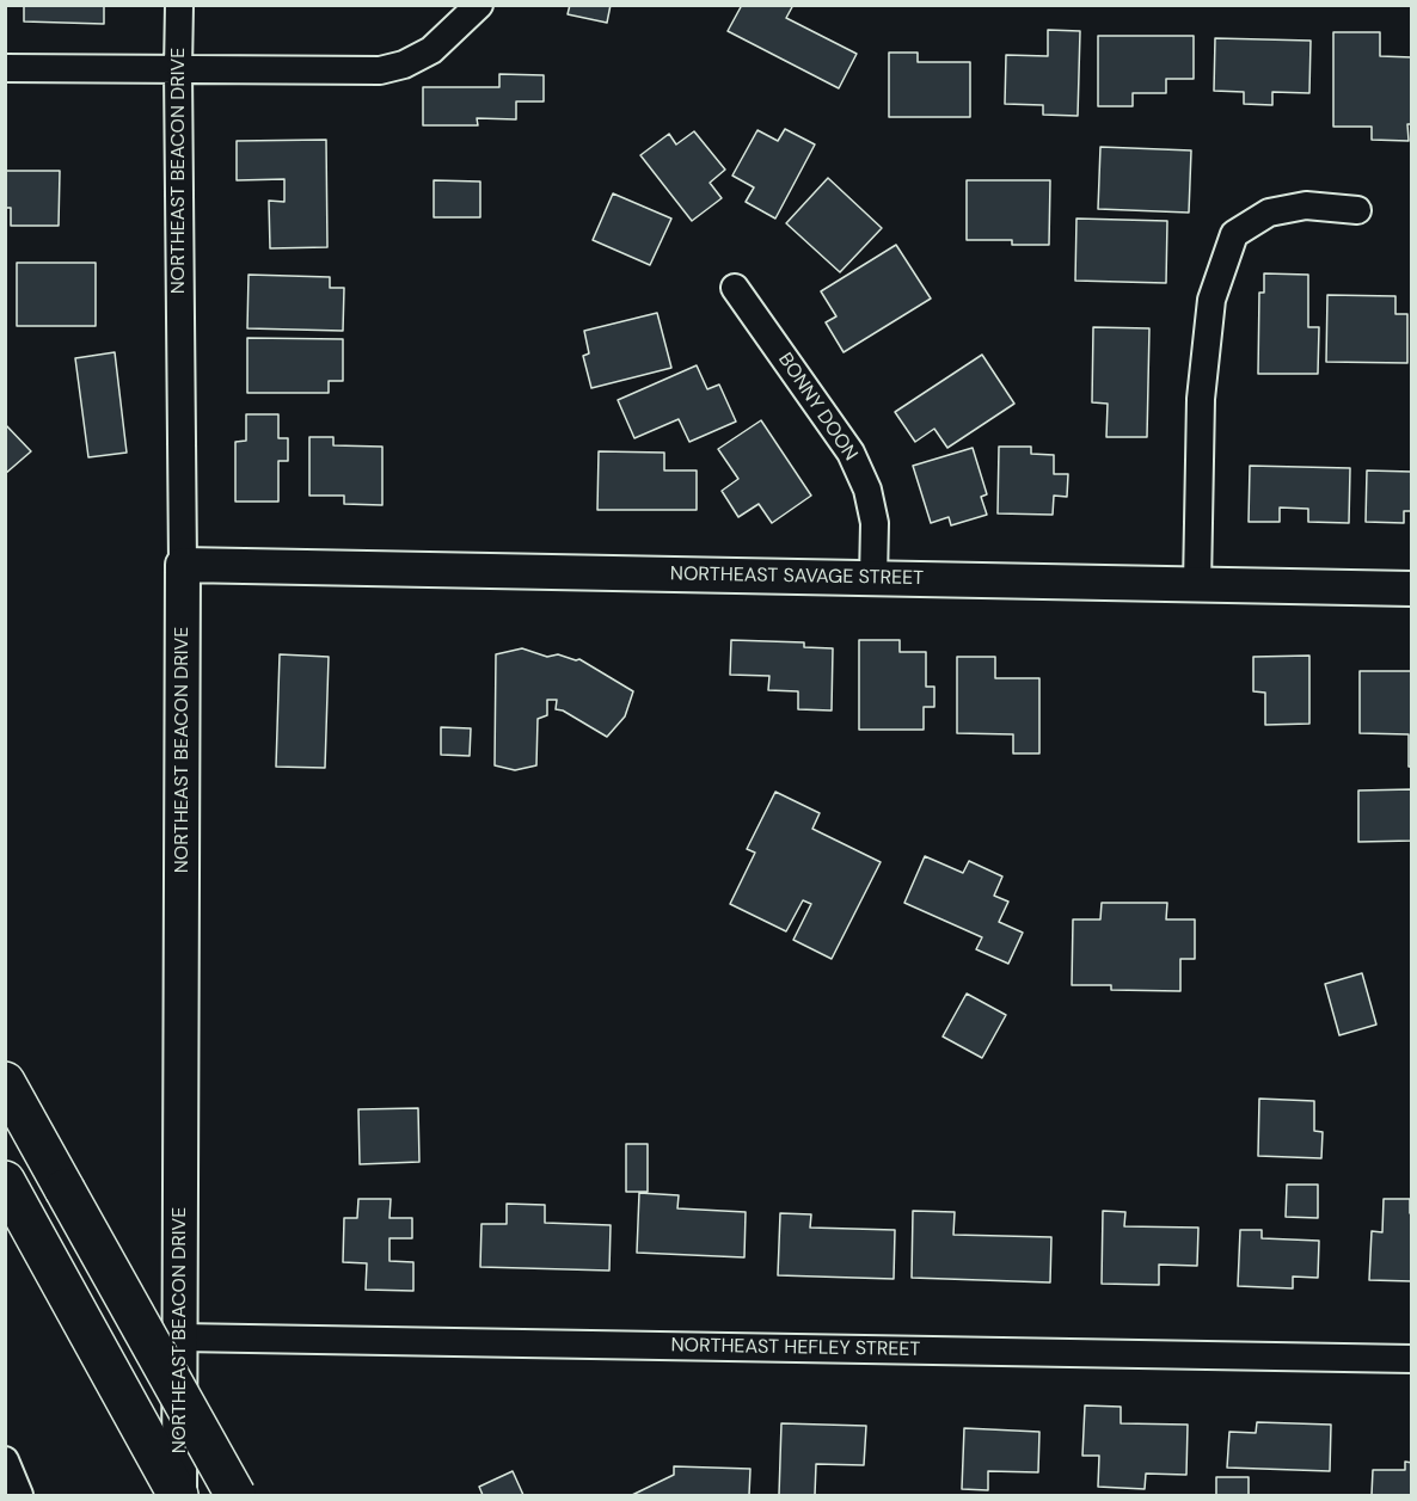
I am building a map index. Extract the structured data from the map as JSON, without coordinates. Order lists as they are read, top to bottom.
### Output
{
  "streets": {
    "street": [
      "NORTHEAST BEACON DRIVE",
      "BONNY DOON",
      "NORTHEAST SAVAGE STREET",
      "NORTHEAST HEFLEY STREET"
    ]
  },
  "crossings": [
    ["NORTHEAST BEACON DRIVE", "NORTHEAST SAVAGE STREET"],
    ["NORTHEAST BEACON DRIVE", "NORTHEAST HEFLEY STREET"],
    ["BONNY DOON", "NORTHEAST SAVAGE STREET"]
  ]
}
